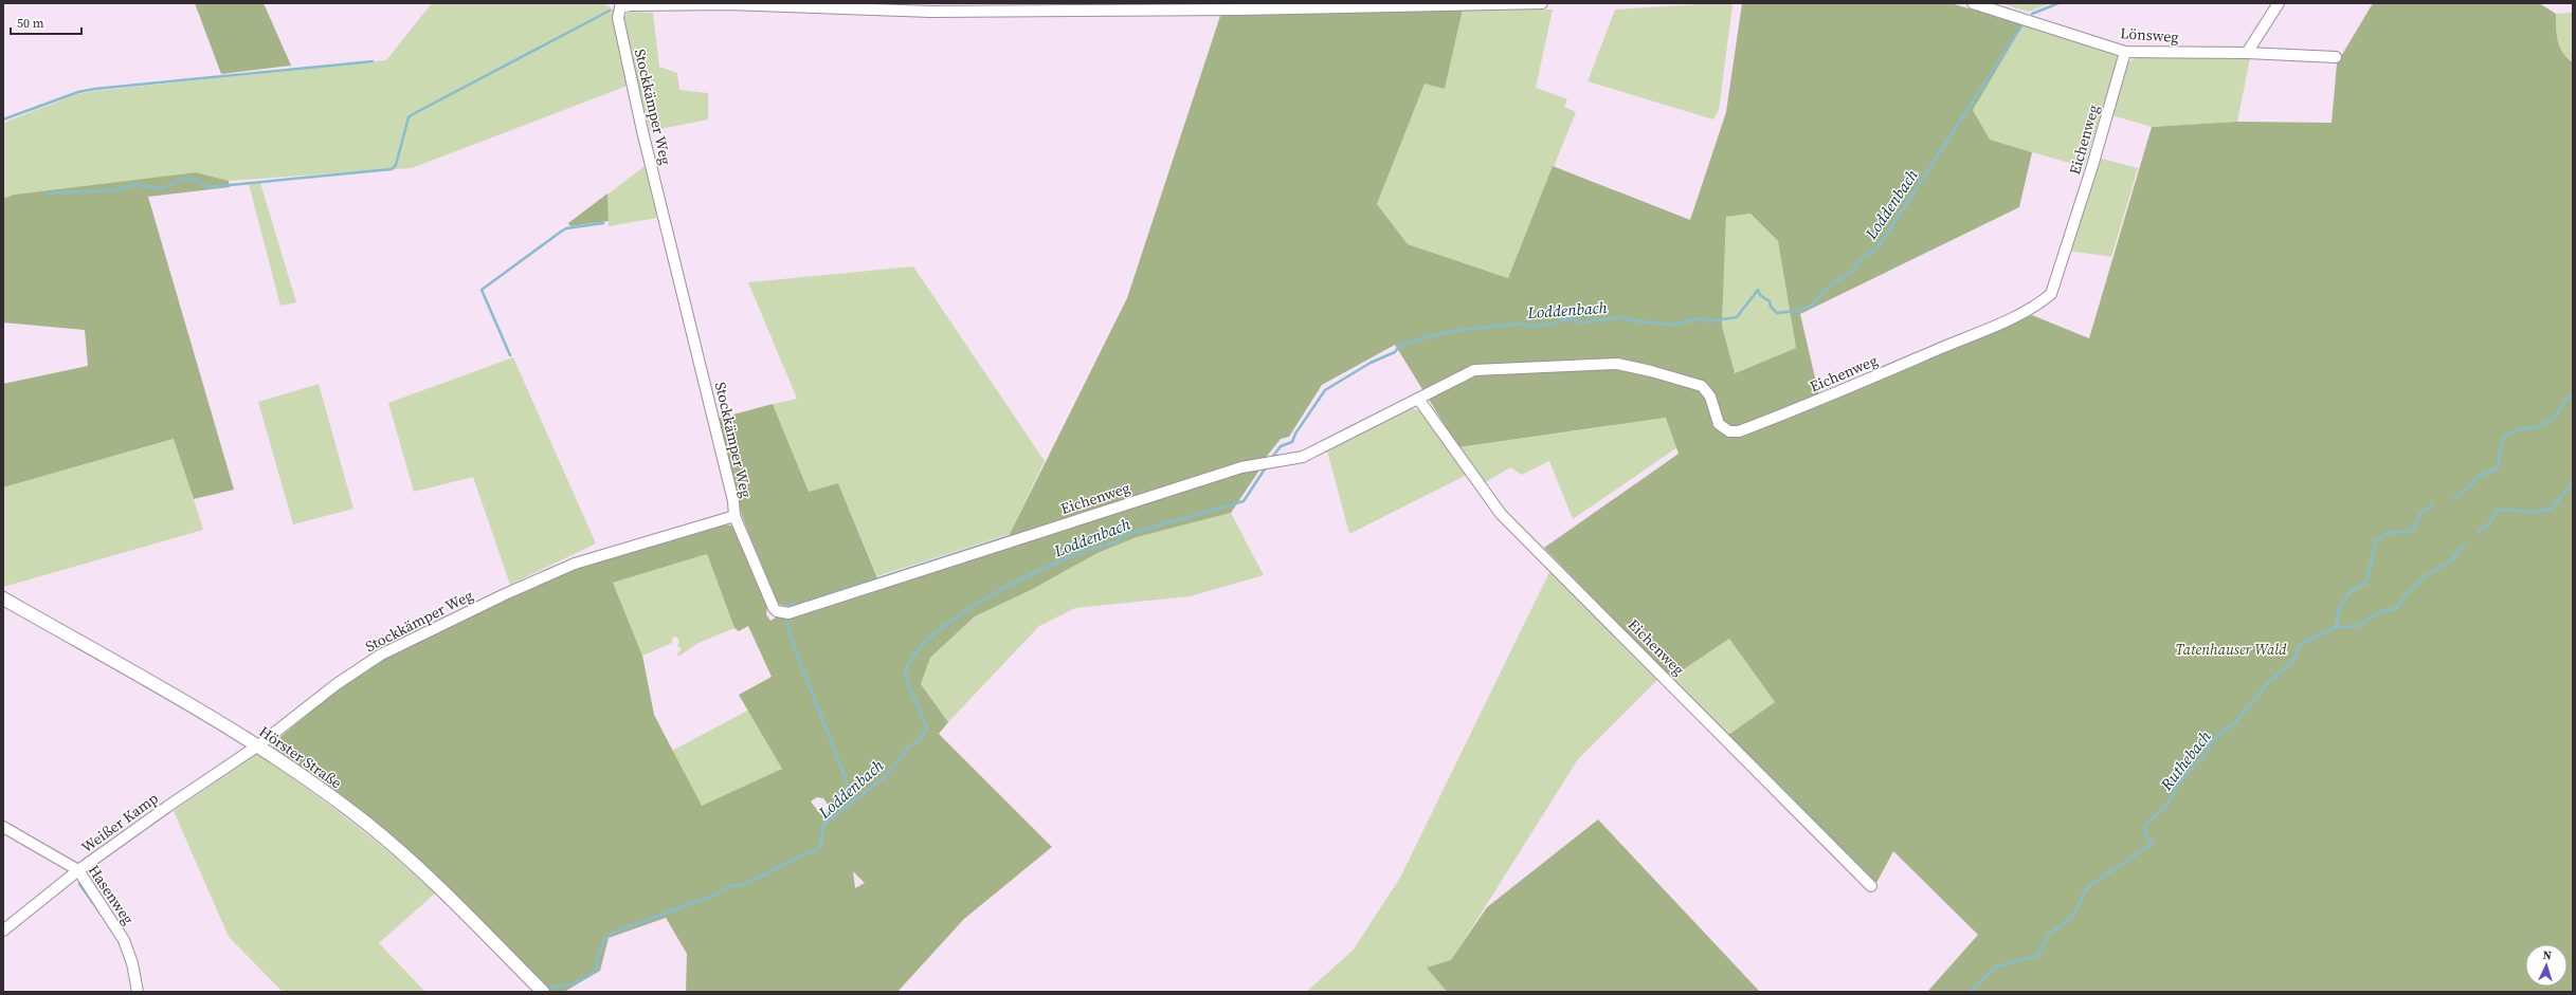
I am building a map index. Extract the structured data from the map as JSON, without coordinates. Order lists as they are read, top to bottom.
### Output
{
  "streets": {
    "street": [
      "Lönsweg",
      "Stockkämper Weg",
      "Eichenweg",
      "Hörster Straße",
      "Weißer Kamp",
      "Hasenweg"
    ]
  },
  "crossings": [
    ["Lönsweg", "Eichenweg"],
    ["Stockkämper Weg", "Eichenweg"],
    ["Stockkämper Weg", "Hörster Straße"],
    ["Stockkämper Weg", "Weißer Kamp"],
    ["Hörster Straße", "Weißer Kamp"],
    ["Weißer Kamp", "Hasenweg"]
  ],
  "water": ["Loddenbach", "Ruthebach"],
  "parks": ["Tatenhauser Wald"],
  "scale_bar": "50 m",
  "north": "top"
}
